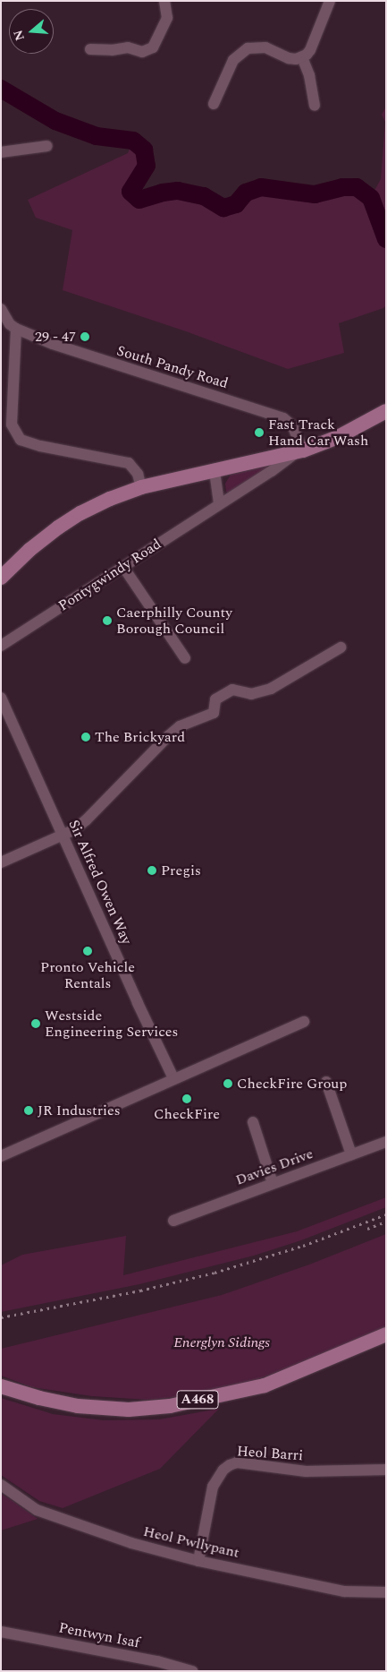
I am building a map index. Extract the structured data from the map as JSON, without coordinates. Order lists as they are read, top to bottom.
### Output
{
  "streets": {
    "main road": ["Pontygwindy Road", "A468"],
    "street": [
      "South Pandy Road",
      "Sir Alfred Owen Way",
      "Davies Drive",
      "Heol Barri",
      "Heol Pwllypant",
      "Pentwyn Isaf"
    ]
  },
  "crossings": [
    ["South Pandy Road", "Pontygwindy Road"],
    ["Heol Barri", "Heol Pwllypant"]
  ],
  "parks": ["Energlyn Sidings"],
  "places": [
    "29 - 47",
    "Fast Track Hand Car Wash",
    "Caerphilly County Borough Council",
    "The Brickyard",
    "Pregis",
    "Pronto Vehicle Rentals",
    "Westside Engineering Services",
    "CheckFire Group",
    "CheckFire",
    "JR Industries"
  ],
  "north": "left"
}
